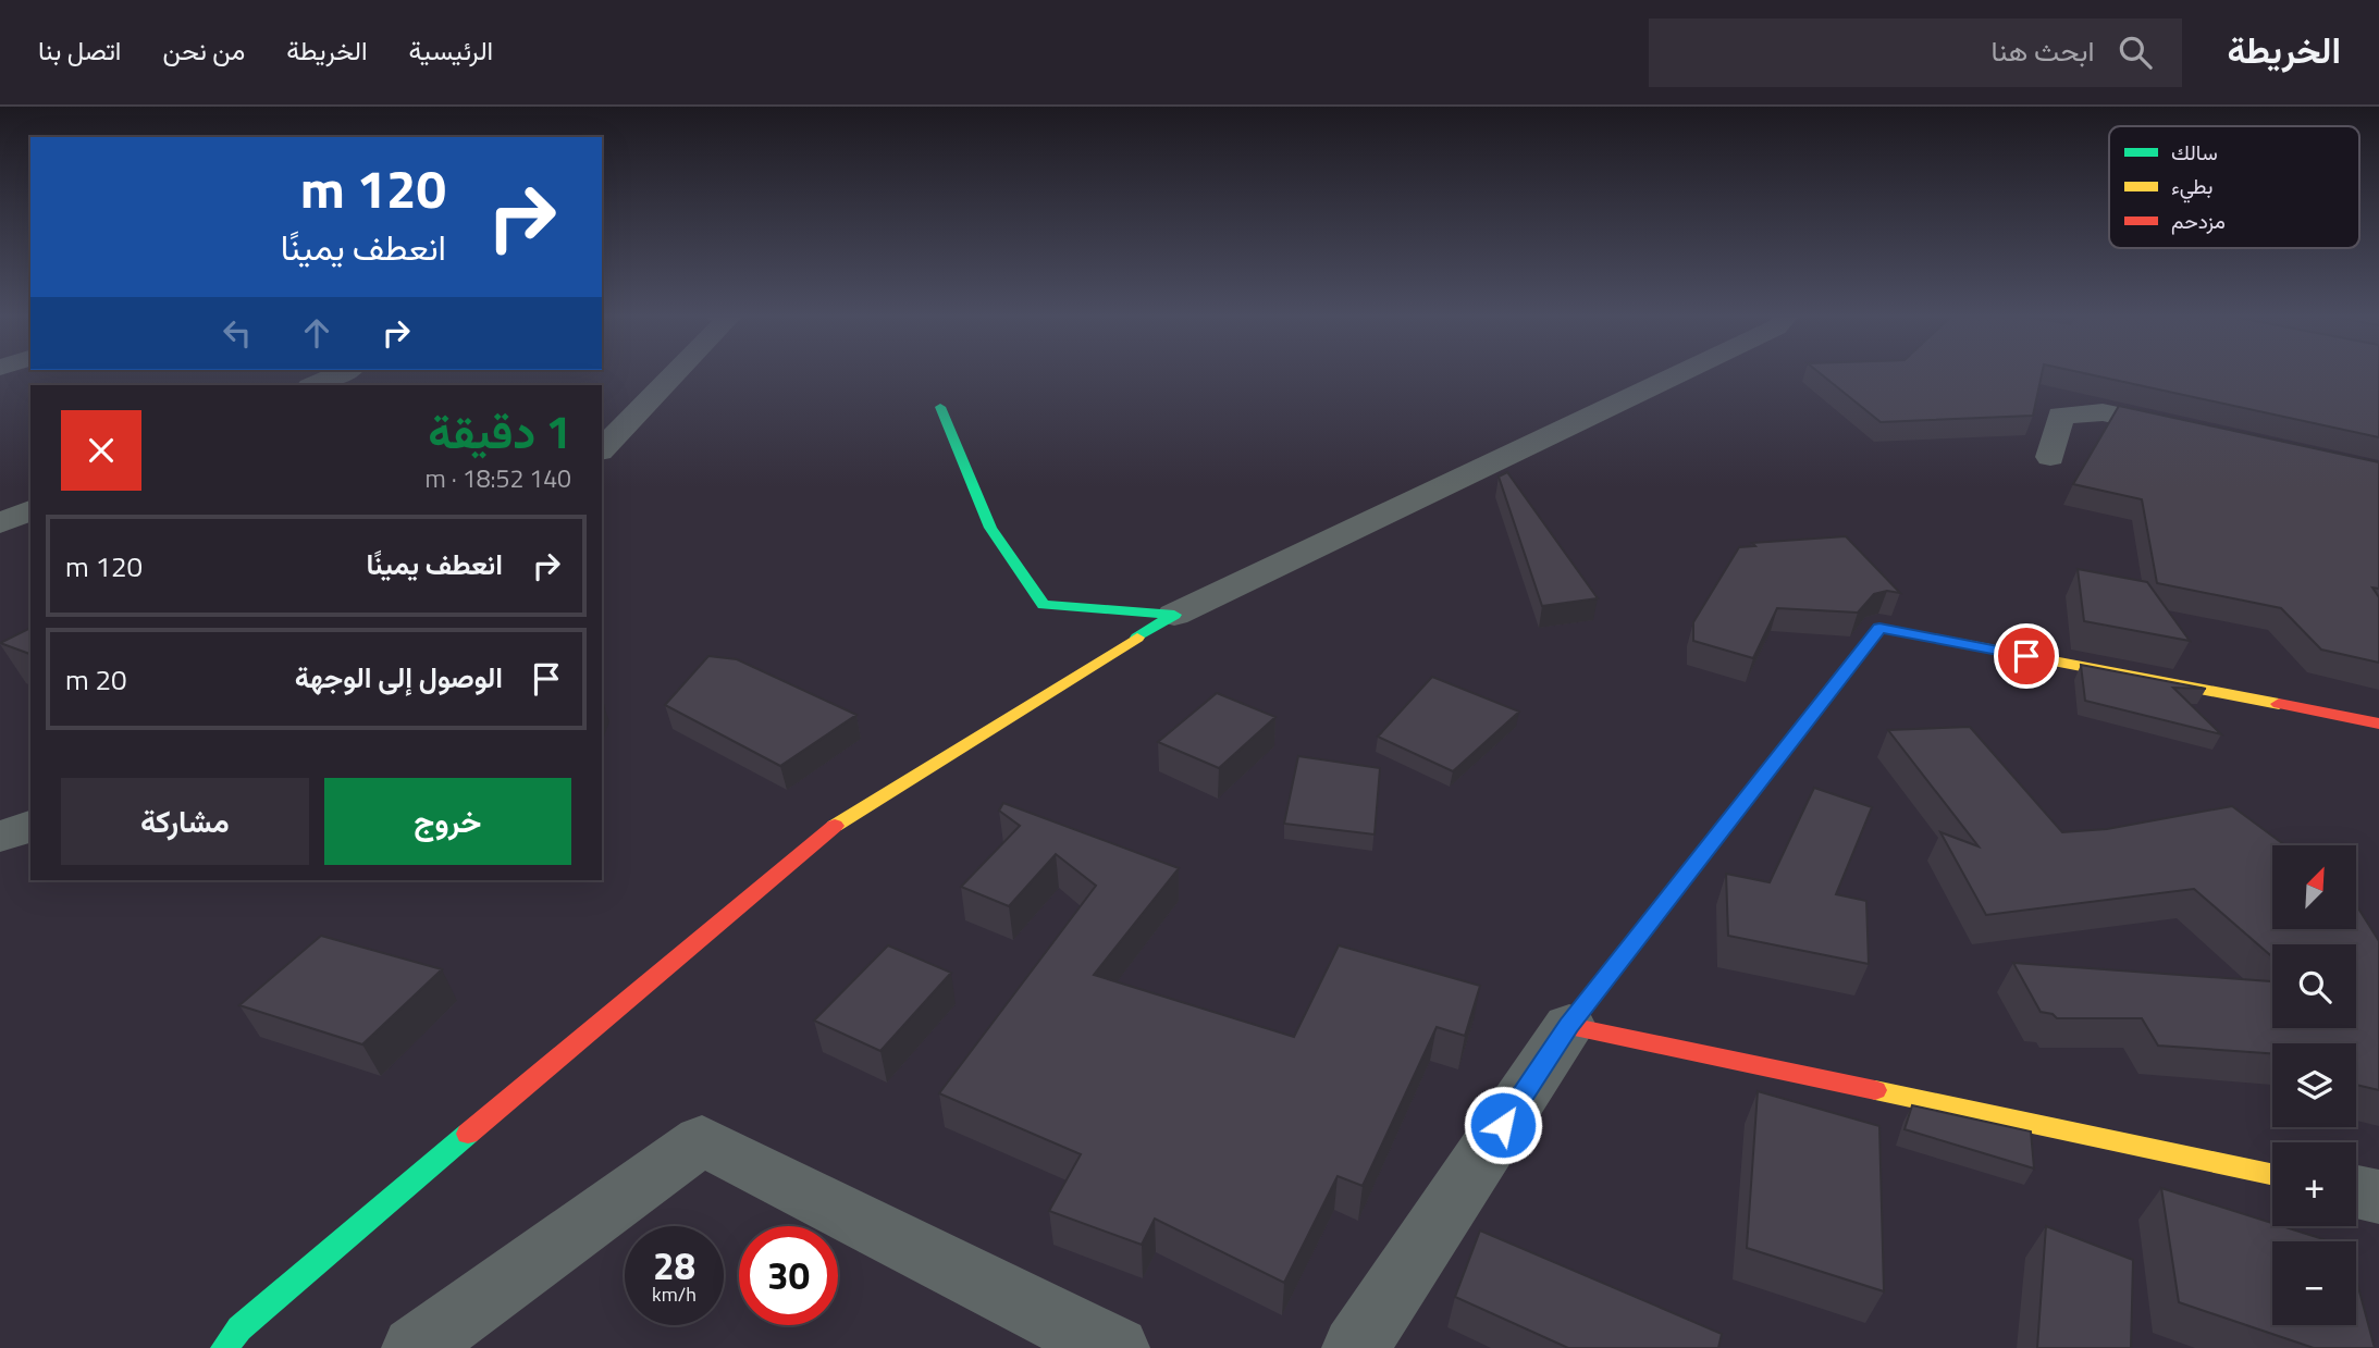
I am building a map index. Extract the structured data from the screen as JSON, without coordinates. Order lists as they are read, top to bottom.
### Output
{
  "legend": ["سالك", "بطيء", "مزدحم"],
  "north": "top right",
  "page": {
    "header": "الخريطة",
    "search": "ابحث هنا",
    "nav": [
      "الرئيسية",
      "الخريطة",
      "من نحن",
      "اتصل بنا"
    ],
    "turn": ["120 m", "انعطف يمينًا"],
    "heading": ["1 دقيقة", "140 m · 18:52"],
    "list": [
      {
        "name": "انعطف يمينًا",
        "value": "120 m"
      },
      {
        "name": "الوصول إلى الوجهة",
        "value": "20 m"
      }
    ],
    "buttons": ["خروج", "مشاركة"],
    "map_buttons": ["+", "−"],
    "speed": "28 km/h",
    "limit": "30"
  }
}
